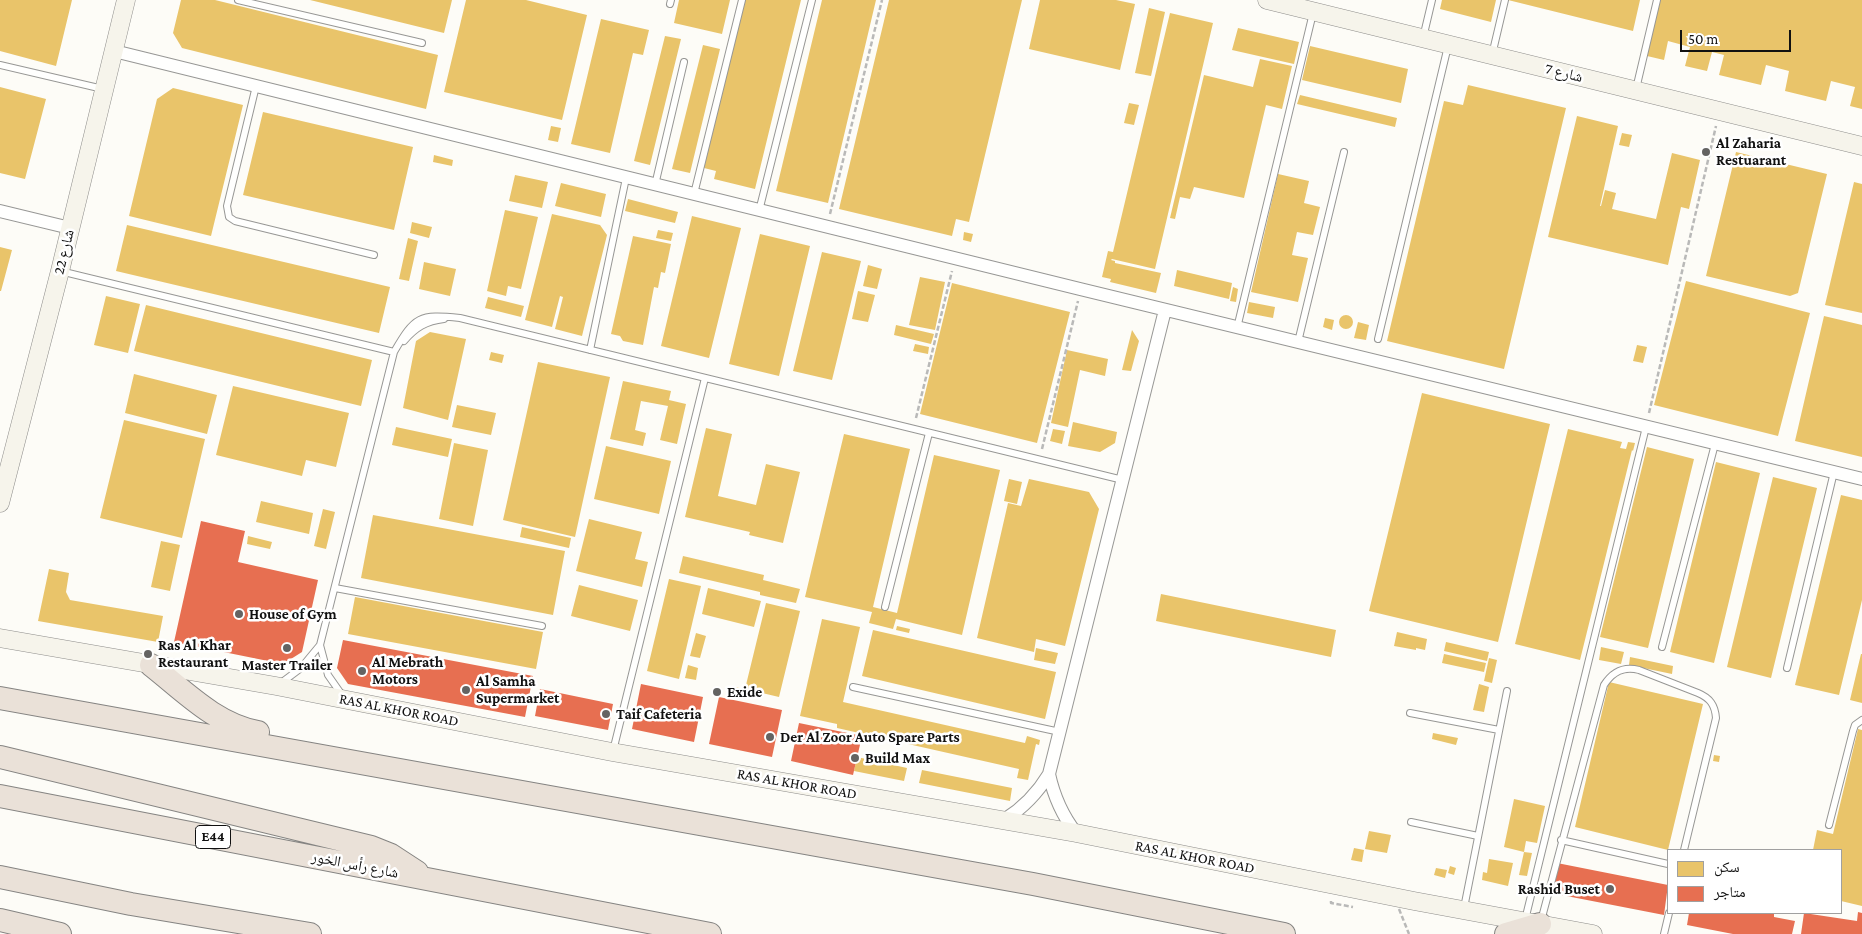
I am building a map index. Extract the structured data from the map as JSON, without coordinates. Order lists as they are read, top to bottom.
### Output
{
  "streets": {
    "highway": ["E44", "شارع رأس الخور"],
    "street": ["شارع 7", "شارع 22", "RAS AL KHOR ROAD"]
  },
  "places": [
    "Al Zaharia Restuarant",
    "House of Gym",
    "Master Trailer",
    "Ras Al Khar Restaurant",
    "Al Mebrath Motors",
    "Al Samha Supermarket",
    "Exide",
    "Taif Cafeteria",
    "Der Al Zoor Auto Spare Parts",
    "Build Max",
    "Rashid Buset"
  ],
  "legend": ["سكن", "متاجر"],
  "scale_bar": "50 m"
}
